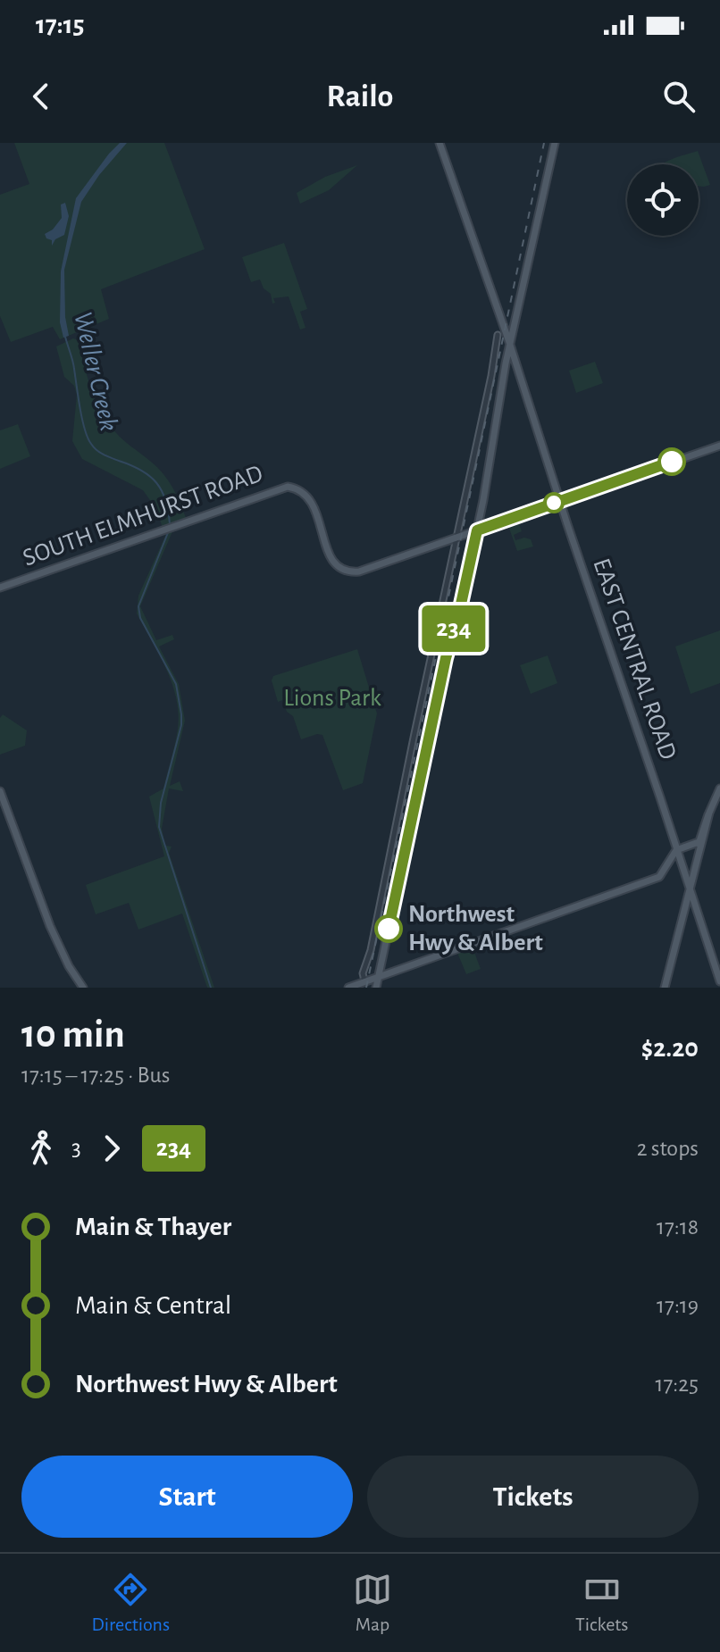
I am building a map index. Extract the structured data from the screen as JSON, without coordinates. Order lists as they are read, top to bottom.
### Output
{
  "streets": {
    "main road": ["SOUTH ELMHURST ROAD", "EAST CENTRAL ROAD"]
  },
  "water": ["Weller Creek"],
  "parks": ["Lions Park"],
  "places": ["Northwest Hwy & Albert"],
  "lines": ["bus line 234"],
  "page": {
    "status": "17:15",
    "header": "Railo",
    "on_map": "234",
    "heading": ["10 min", "17:15 – 17:25 · Bus", "$2.20"],
    "legs": ["3", "234", "2 stops"],
    "list": [
      {
        "name": "Main & Thayer",
        "value": "17:18"
      },
      {
        "name": "Main & Central",
        "value": "17:19"
      },
      {
        "name": "Northwest Hwy & Albert",
        "value": "17:25"
      }
    ],
    "buttons": ["Start", "Tickets"],
    "tabs": ["Directions", "Map", "Tickets"]
  }
}
